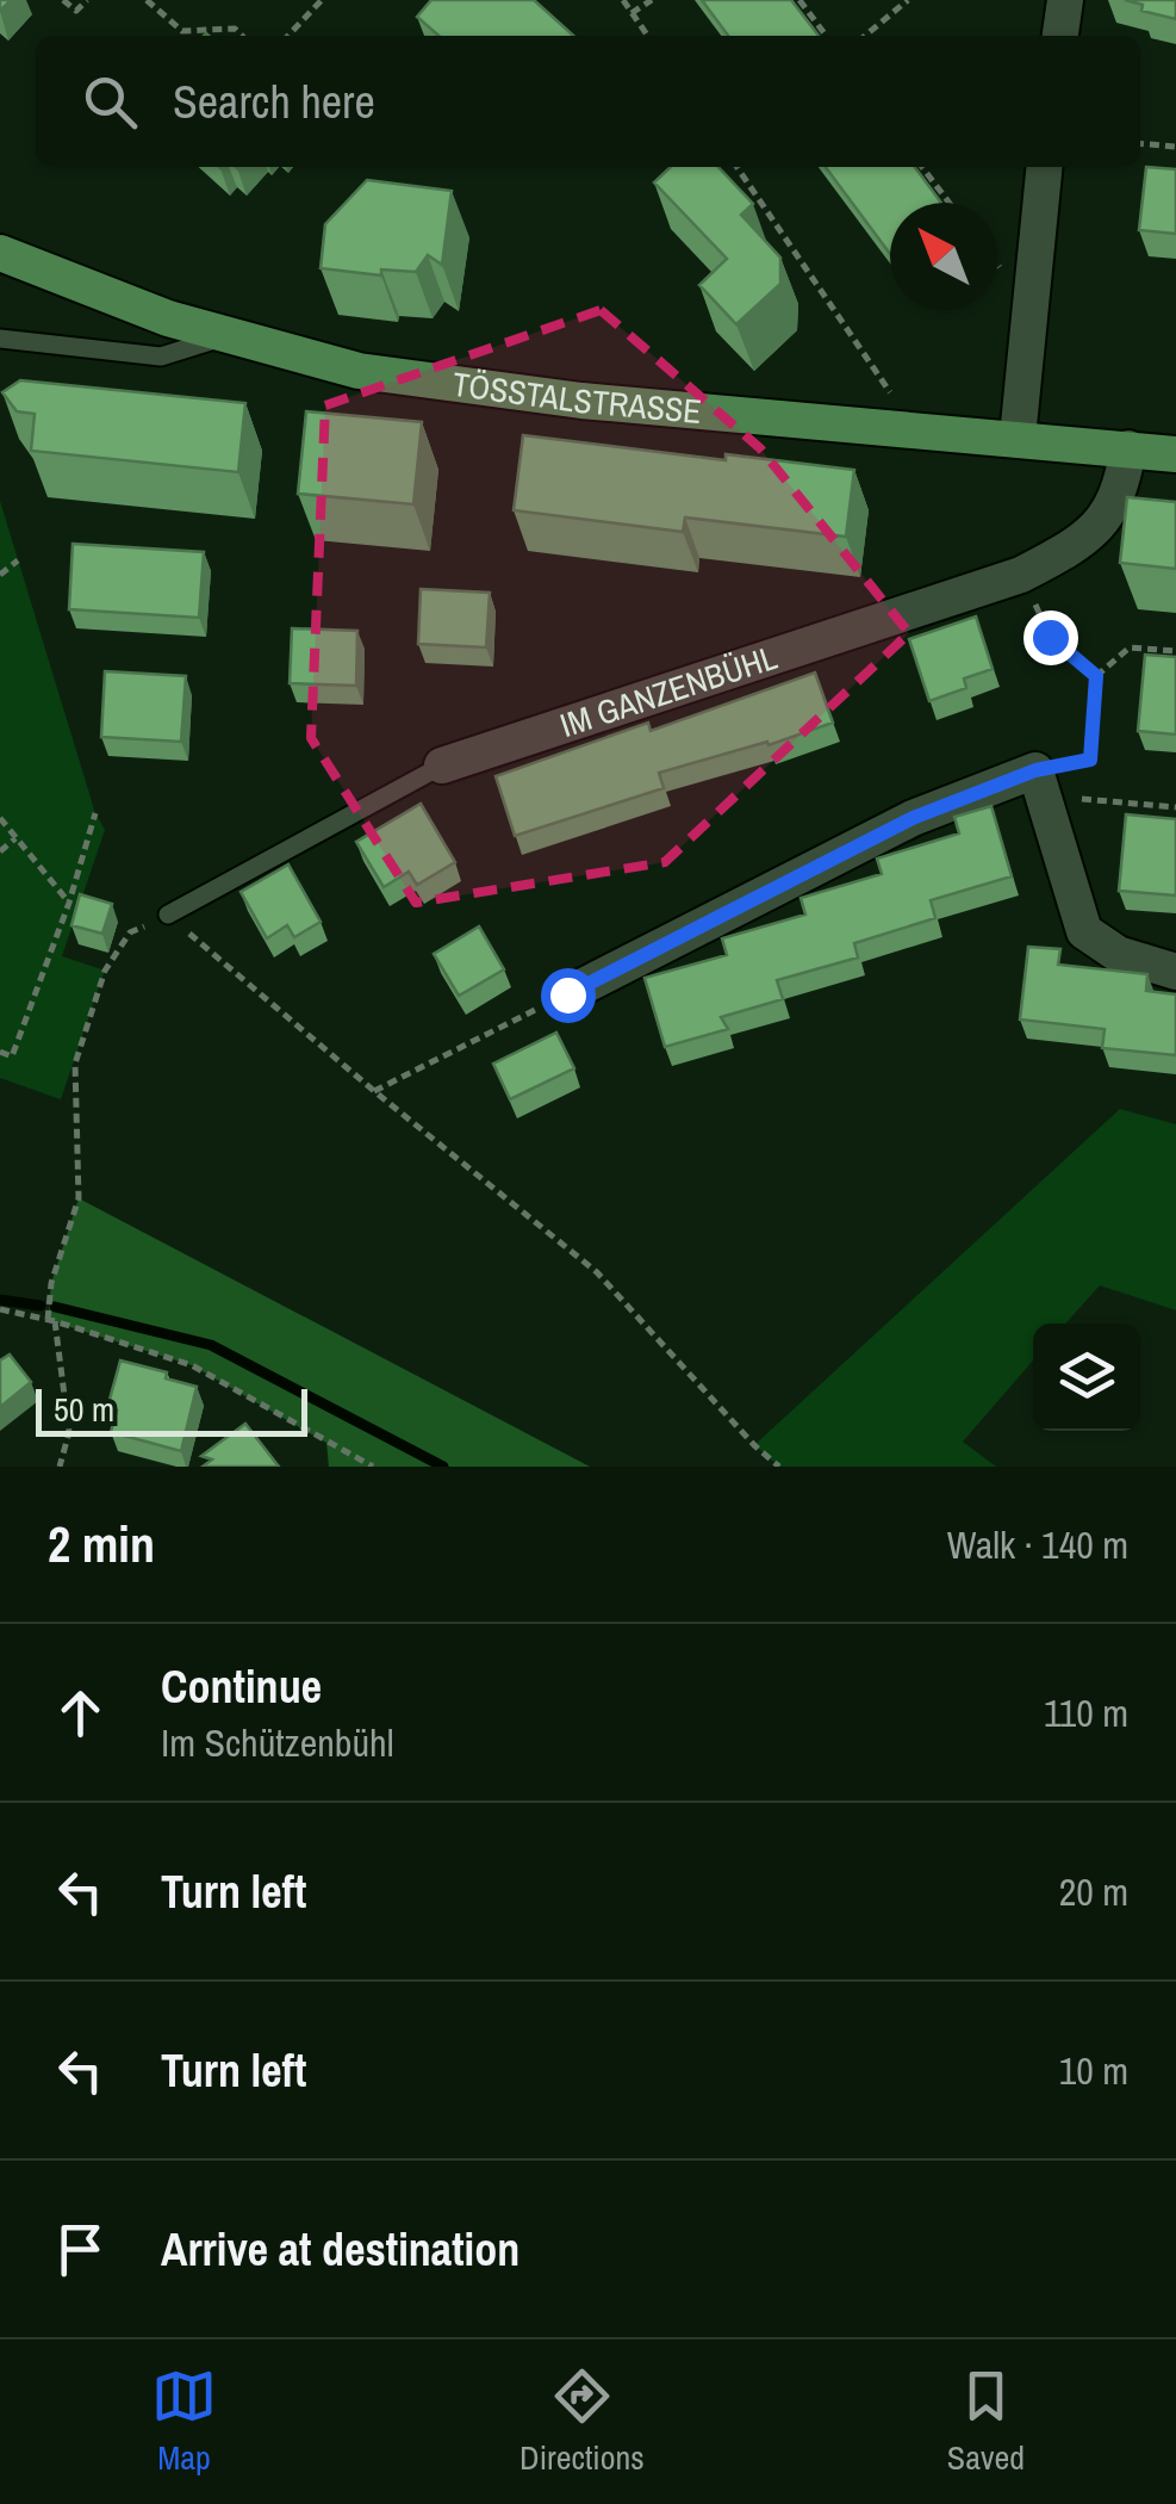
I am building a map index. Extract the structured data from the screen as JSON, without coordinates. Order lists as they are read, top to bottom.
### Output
{
  "streets": {
    "main road": ["TÖSSTALSTRASSE"],
    "street": ["IM GANZENBÜHL"]
  },
  "crossings": [
    ["TÖSSTALSTRASSE", "IM GANZENBÜHL"]
  ],
  "scale_bar": "50 m",
  "north": "top left",
  "page": {
    "search": "Search here",
    "scale": "50 m",
    "heading": ["2 min", "Walk · 140 m"],
    "list": [
      ["Continue", "Im Schützenbühl", "110 m"],
      ["Turn left", "20 m"],
      ["Turn left", "10 m"],
      "Arrive at destination"
    ],
    "nav": ["Map", "Directions", "Saved"]
  }
}
